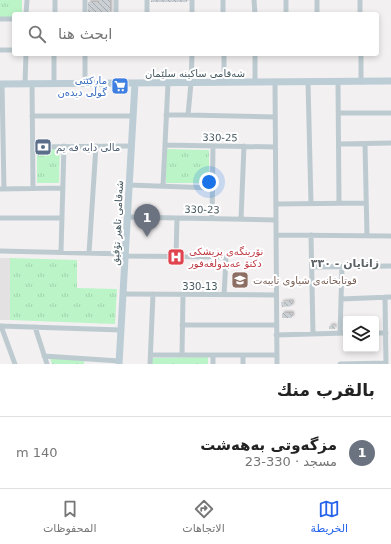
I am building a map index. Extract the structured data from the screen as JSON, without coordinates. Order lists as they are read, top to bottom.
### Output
{
  "streets": {
    "street": [
      "شەقامی ساکینە سلێمان",
      "330-25",
      "330-23",
      "شەقامی تاهیر تۆفیق",
      "330-13"
    ]
  },
  "crossings": [
    ["شەقامی ساکینە سلێمان", "شەقامی تاهیر تۆفیق"],
    ["330-23", "شەقامی تاهیر تۆفیق"],
    ["شەقامی تاهیر تۆفیق", "330-13"]
  ],
  "districts": ["زانایان - ٣٣٠"],
  "places": {
    "supermarket": ["مارکێتی گوڵی دیدەن"],
    "bank": ["مالى دايه فه يم"],
    "hospital": ["نۆرینگەی پزیشکی دکتۆ عەبدولغەفور"],
    "school or university": ["قوتابخانەی شیاوی تایبەت"]
  },
  "page": {
    "search": "ابحث هنا",
    "pins": "1",
    "heading": "بالقرب منك",
    "list": [
      {
        "mark": "1",
        "name": "مزگەوتی بەهەشت",
        "note": "مسجد · 330-23",
        "value": "140 m"
      }
    ],
    "nav": ["الخريطة", "الاتجاهات", "المحفوظات"]
  }
}
